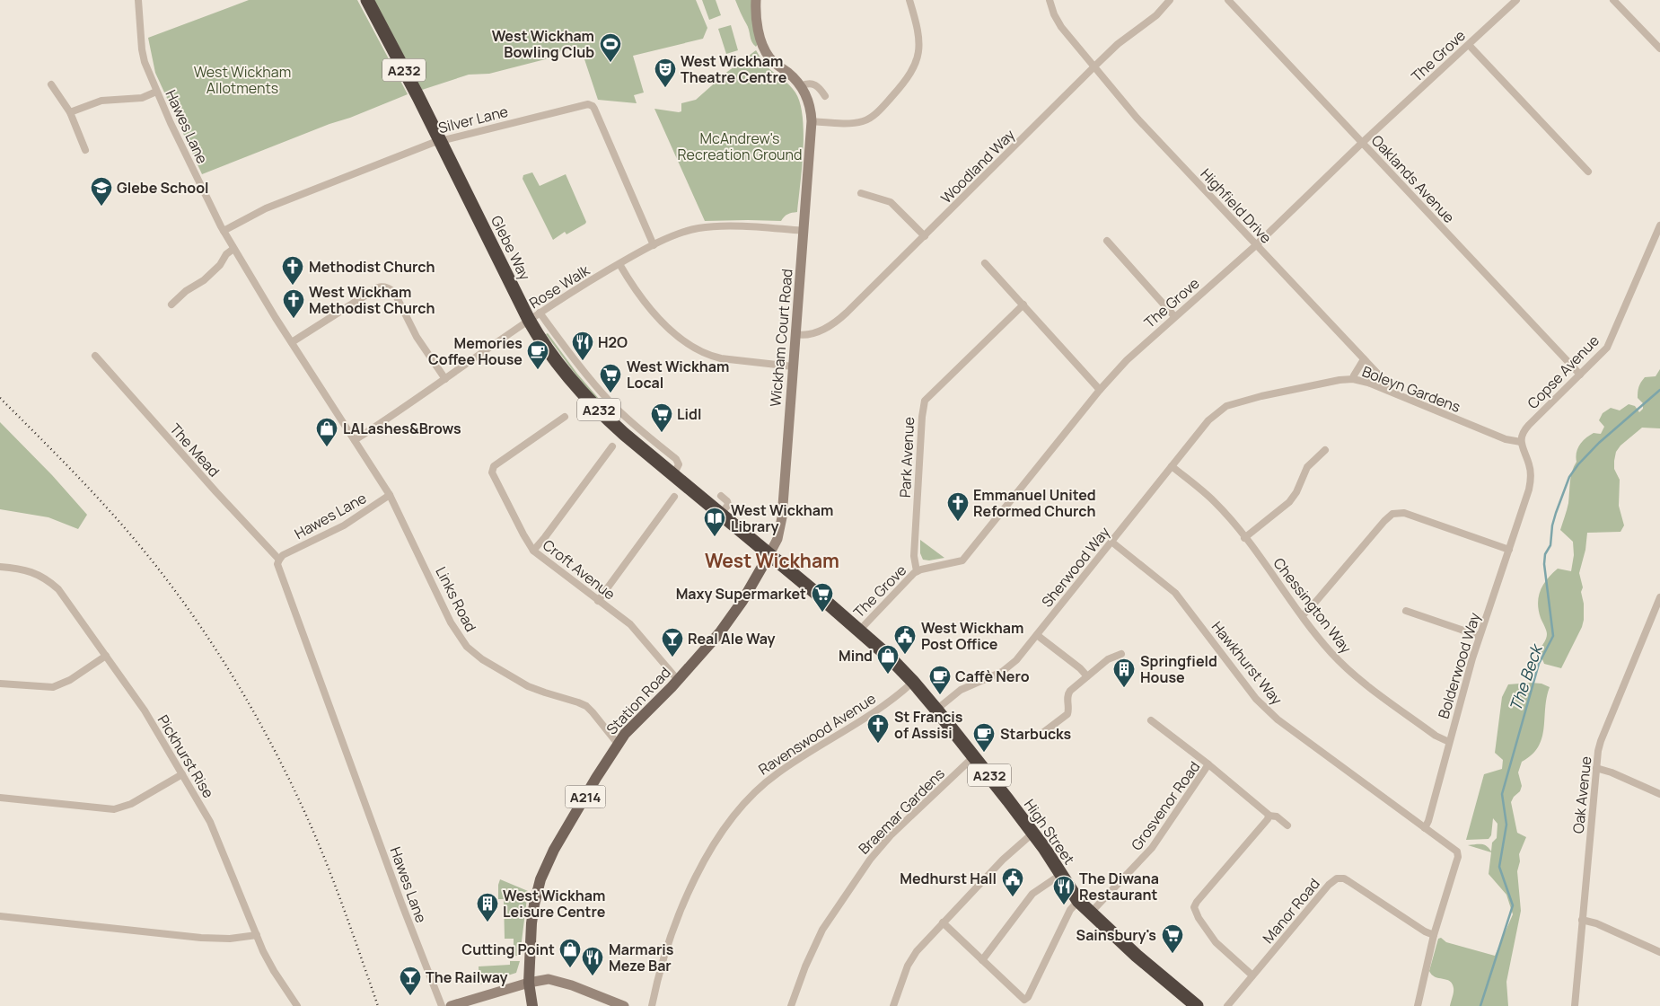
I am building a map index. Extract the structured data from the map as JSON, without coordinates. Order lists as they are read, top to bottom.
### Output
{
  "streets": {
    "highway": ["A232", "Glebe Way", "High Street"],
    "main road": ["Station Road", "A214"],
    "street": [
      "The Grove",
      "Silver Lane",
      "Hawes Lane",
      "Woodland Way",
      "Oaklands Avenue",
      "Highfield Drive",
      "Rose Walk",
      "Wickham Court Road",
      "Copse Avenue",
      "Boleyn Gardens",
      "The Mead",
      "Park Avenue",
      "Sherwood Way",
      "Croft Avenue",
      "Links Road",
      "Chessington Way",
      "Hawkhurst Way",
      "Bolderwood Way",
      "Ravenswood Avenue",
      "Pickhurst Rise",
      "Oak Avenue",
      "Grosvenor Road",
      "Braemar Gardens",
      "Manor Road"
    ]
  },
  "crossings": [
    ["The Grove", "Oaklands Avenue"],
    ["The Grove", "Highfield Drive"],
    ["The Grove", "Park Avenue"],
    ["The Grove", "High Street"],
    ["Silver Lane", "Hawes Lane"],
    ["Silver Lane", "Glebe Way"],
    ["Silver Lane", "Rose Walk"],
    ["Hawes Lane", "Rose Walk"],
    ["Hawes Lane", "The Mead"],
    ["Hawes Lane", "Links Road"],
    ["Woodland Way", "Highfield Drive"],
    ["Woodland Way", "Wickham Court Road"],
    ["Oaklands Avenue", "Copse Avenue"],
    ["Highfield Drive", "Boleyn Gardens"],
    ["Glebe Way", "Rose Walk"],
    ["Glebe Way", "Wickham Court Road"],
    ["Glebe Way", "Station Road"],
    ["Glebe Way", "High Street"],
    ["Rose Walk", "Wickham Court Road"],
    ["Wickham Court Road", "Station Road"],
    ["Wickham Court Road", "High Street"],
    ["Copse Avenue", "Boleyn Gardens"],
    ["Copse Avenue", "Bolderwood Way"],
    ["Boleyn Gardens", "Sherwood Way"],
    ["Boleyn Gardens", "Bolderwood Way"],
    ["Sherwood Way", "Chessington Way"],
    ["Sherwood Way", "Hawkhurst Way"],
    ["Sherwood Way", "High Street"],
    ["Croft Avenue", "Station Road"],
    ["Links Road", "Station Road"],
    ["Chessington Way", "Bolderwood Way"],
    ["Hawkhurst Way", "Bolderwood Way"],
    ["Hawkhurst Way", "Manor Road"],
    ["Station Road", "A214"],
    ["Station Road", "High Street"],
    ["Ravenswood Avenue", "High Street"],
    ["Grosvenor Road", "High Street"],
    ["Braemar Gardens", "High Street"]
  ],
  "districts": ["West Wickham"],
  "water": ["The Beck"],
  "parks": ["West Wickham Allotments", "McAndrew's Recreation Ground"],
  "places": {
    "sports": ["West Wickham Bowling Club"],
    "theatre": ["West Wickham Theatre Centre"],
    "school or university": ["Glebe School"],
    "church": [
      "Methodist Church",
      "West Wickham Methodist Church",
      "Emmanuel United Reformed Church",
      "St Francis of Assisi"
    ],
    "restaurant": ["H2O", "The Diwana Restaurant", "Marmaris Meze Bar"],
    "cafe": ["Memories Coffee House", "Caffè Nero", "Starbucks"],
    "supermarket": [
      "West Wickham Local",
      "Lidl",
      "Maxy Supermarket",
      "Sainsbury's"
    ],
    "shop": ["LALashes&Brows", "Mind", "Cutting Point"],
    "library": ["West Wickham Library"],
    "public building": ["West Wickham Post Office", "Medhurst Hall"],
    "bar": ["Real Ale Way", "The Railway"],
    "building": ["Springfield House", "West Wickham Leisure Centre"]
  }
}
